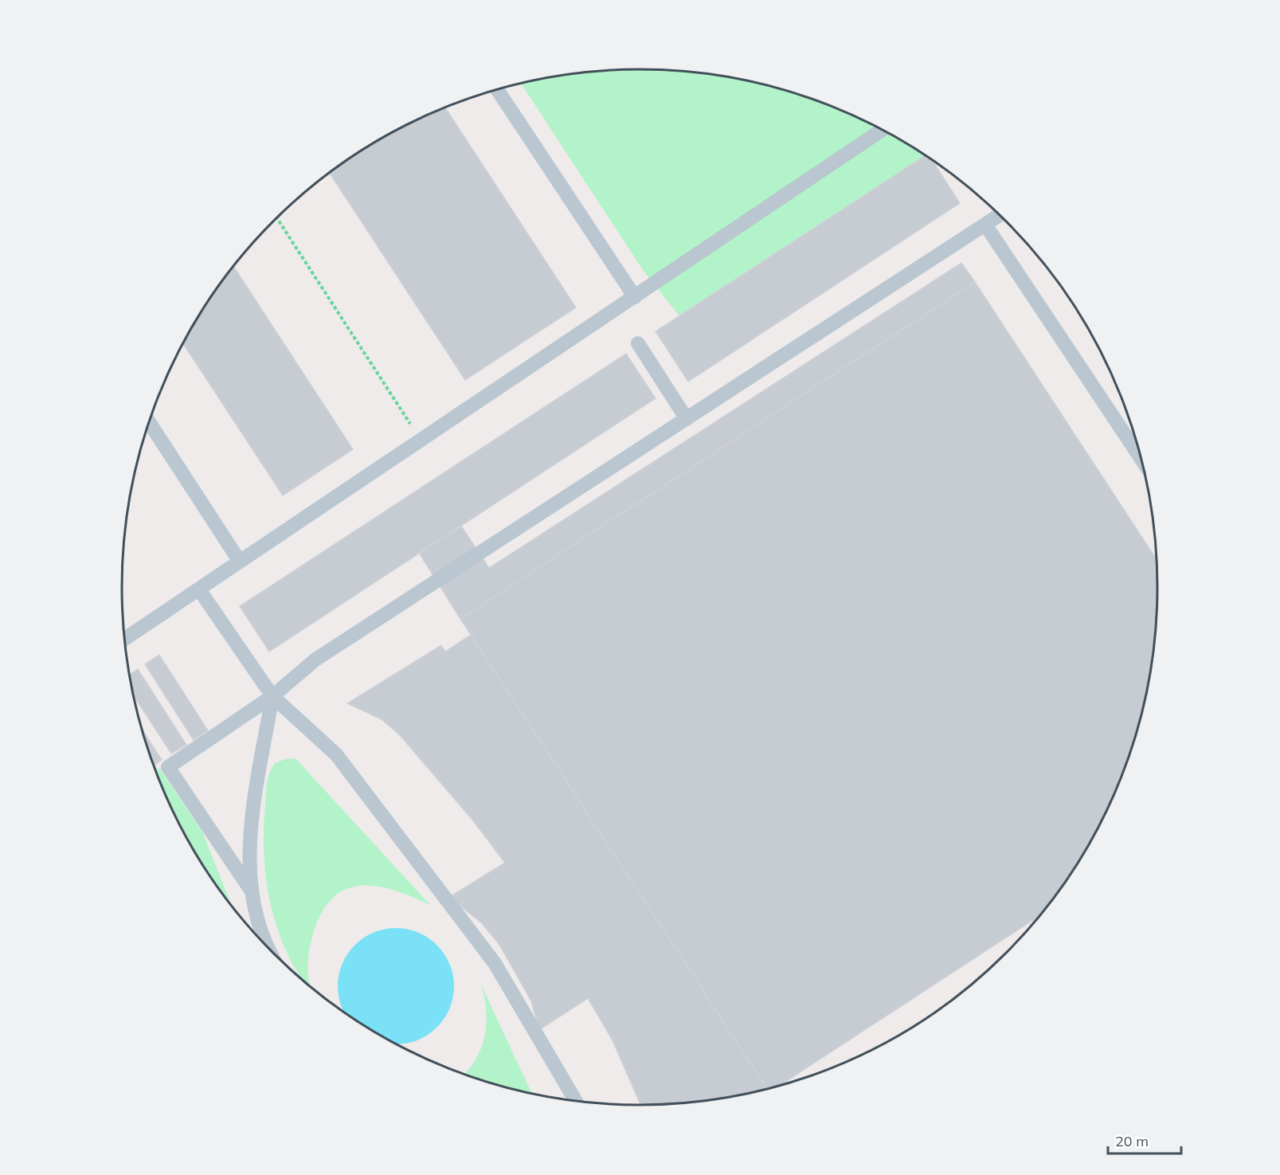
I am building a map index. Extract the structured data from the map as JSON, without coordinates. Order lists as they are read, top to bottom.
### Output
{
  "scale_bar": "20 m"
}
